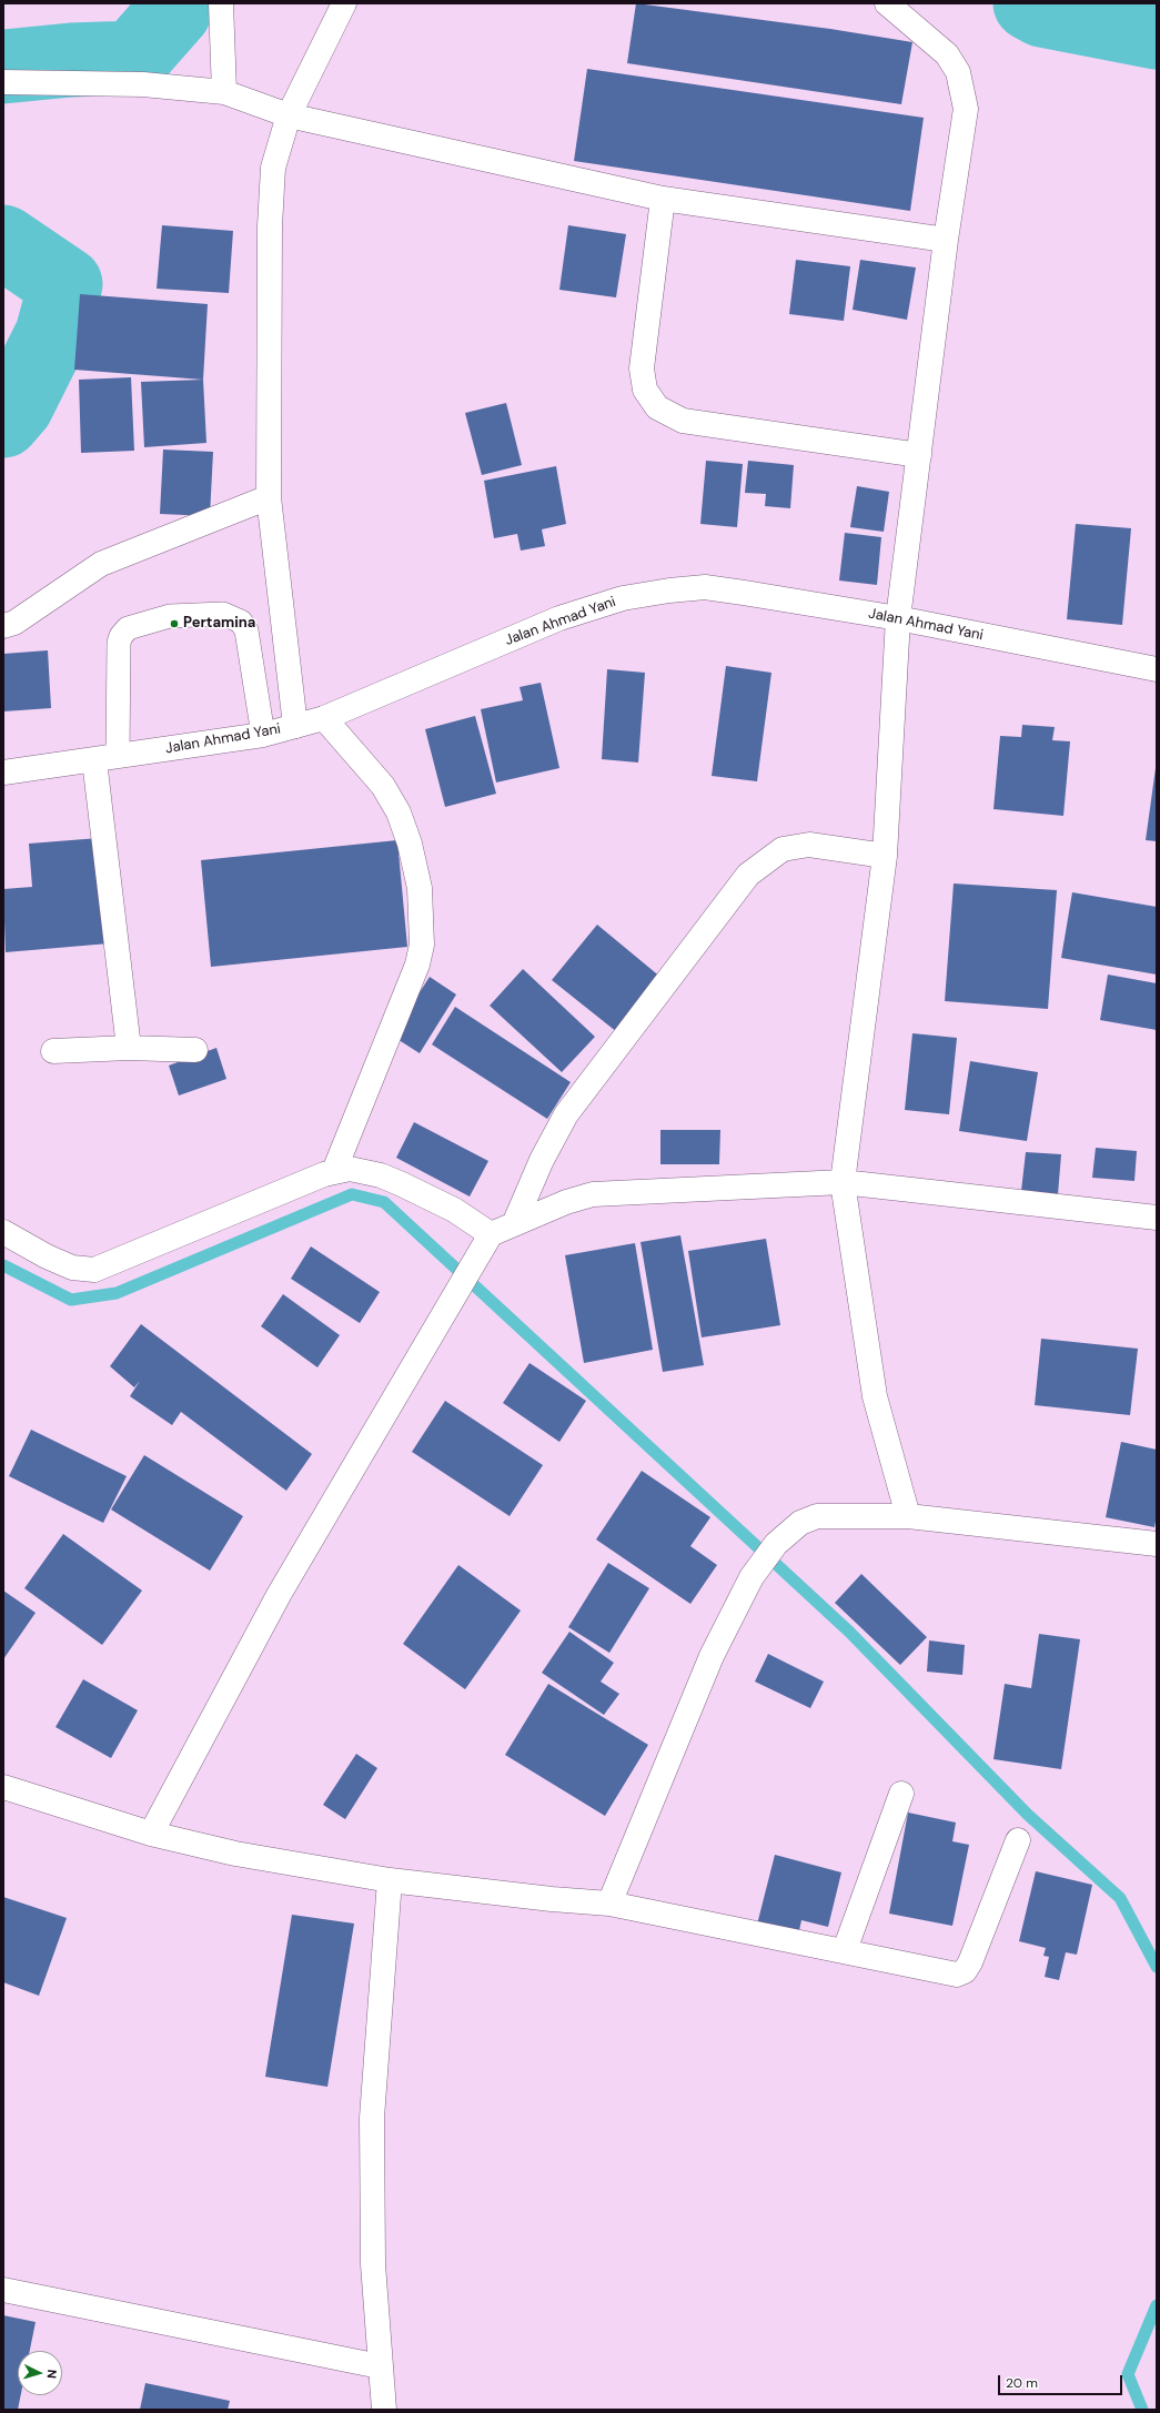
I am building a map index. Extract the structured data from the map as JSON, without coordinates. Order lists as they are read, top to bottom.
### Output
{
  "streets": {
    "street": ["Jalan Ahmad Yani"]
  },
  "places": ["Pertamina"],
  "scale_bar": "20 m",
  "north": "right"
}
